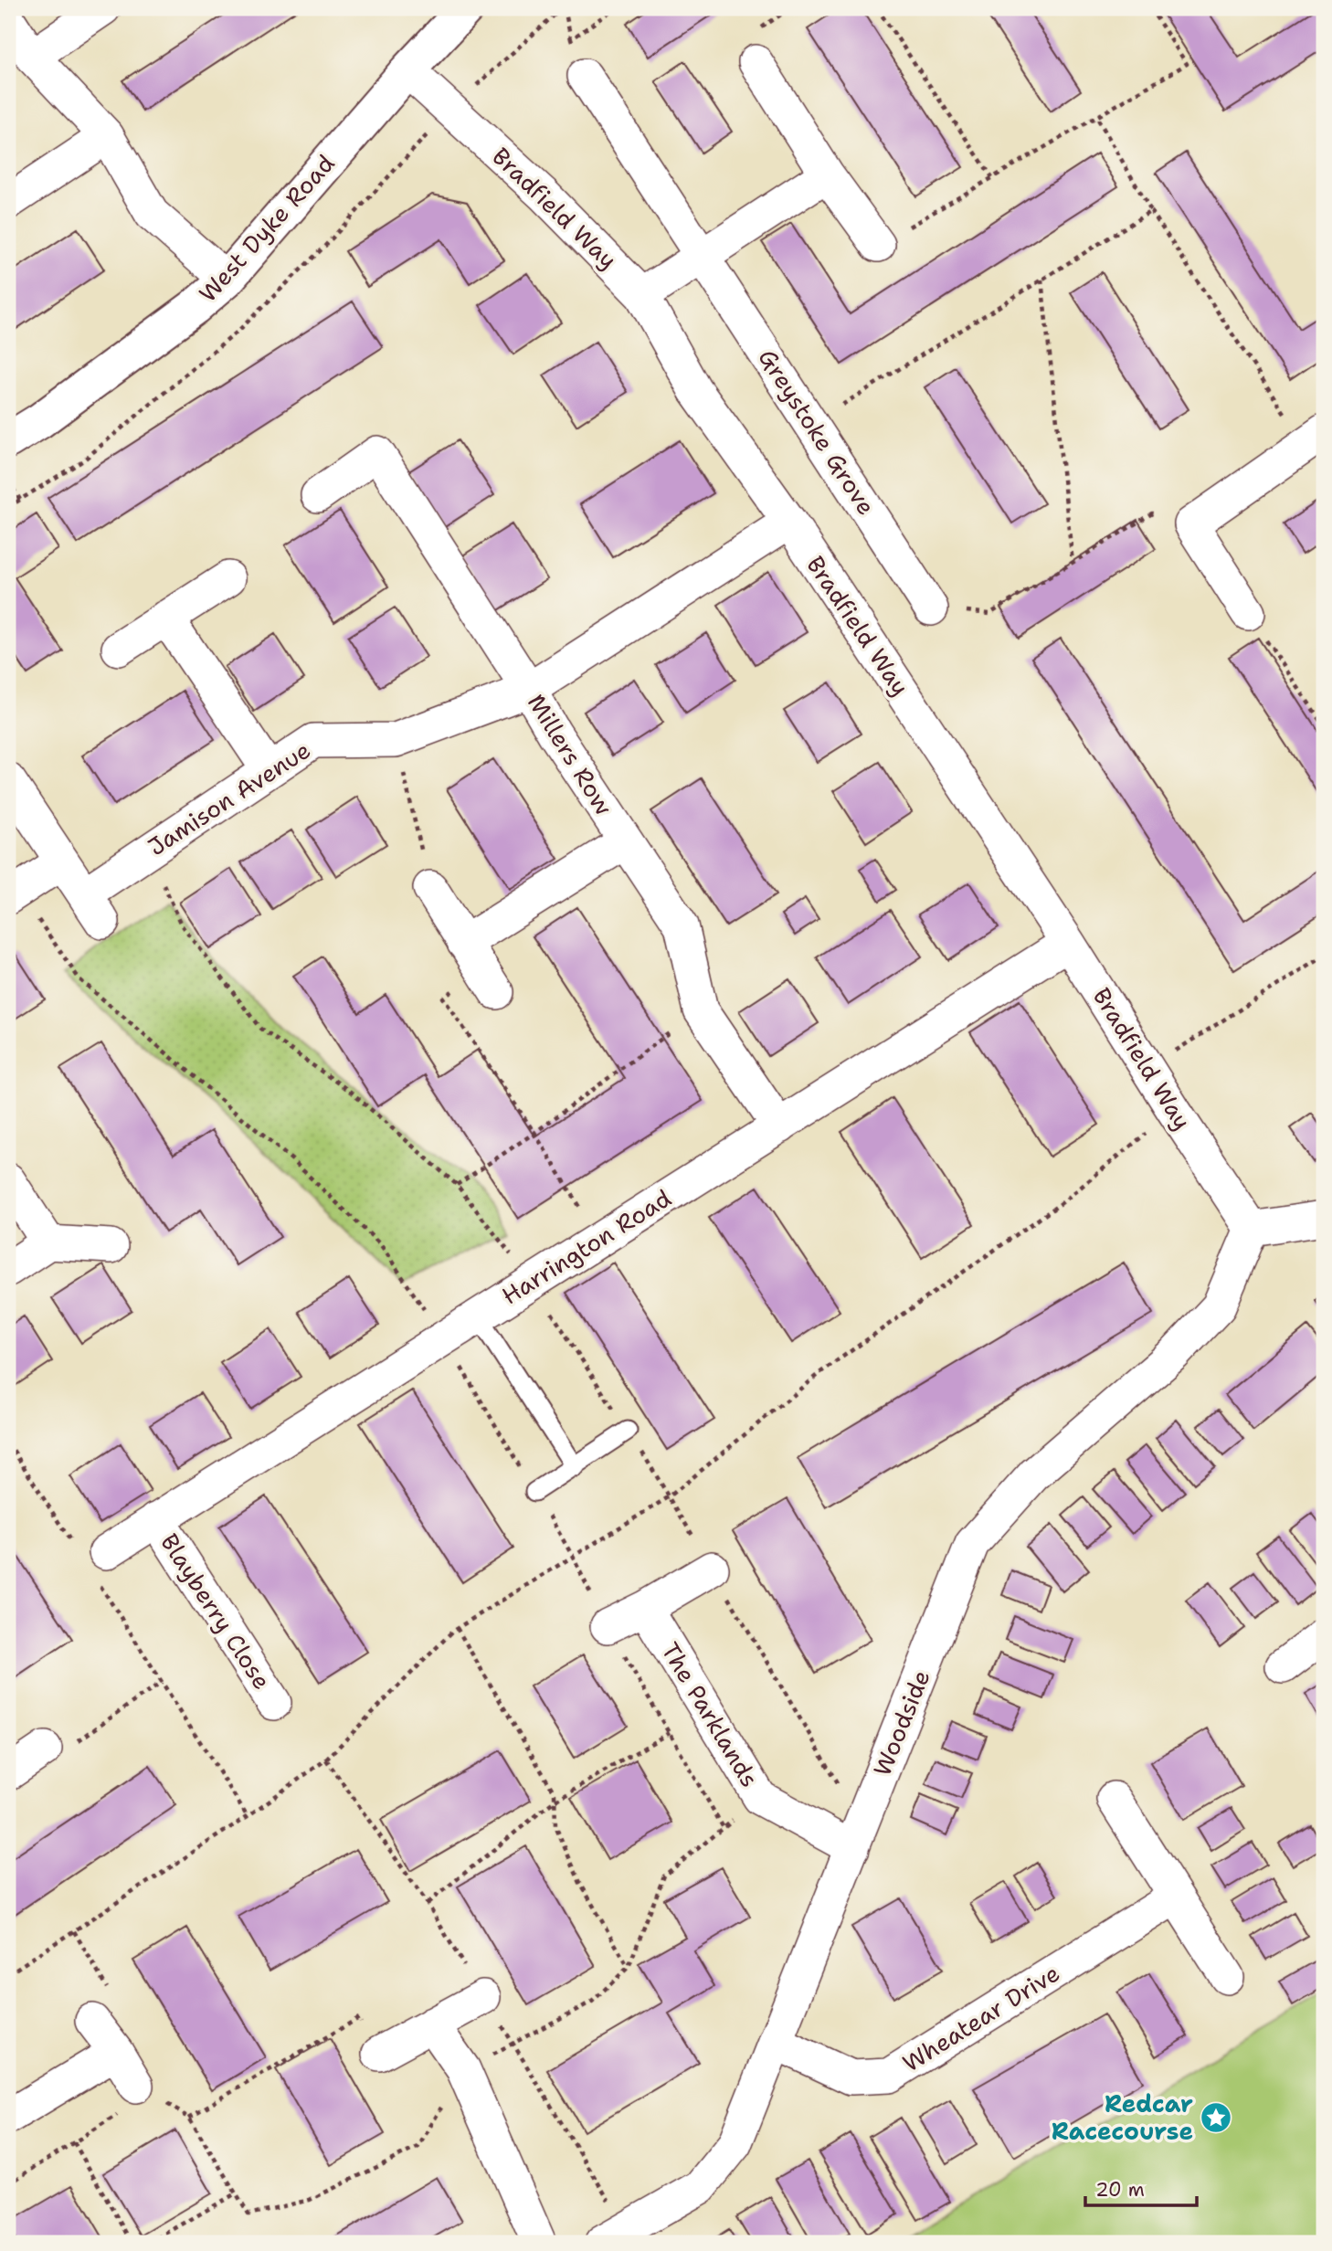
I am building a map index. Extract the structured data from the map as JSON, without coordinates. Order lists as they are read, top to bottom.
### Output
{
  "streets": {
    "street": [
      "Bradfield Way",
      "West Dyke Road",
      "Greystoke Grove",
      "Millers Row",
      "Jamison Avenue",
      "Harrington Road",
      "Blayberry Close",
      "The Parklands",
      "Woodside",
      "Wheatear Drive"
    ]
  },
  "crossings": [
    ["Bradfield Way", "West Dyke Road"],
    ["Bradfield Way", "Jamison Avenue"],
    ["Bradfield Way", "Harrington Road"],
    ["Bradfield Way", "Woodside"],
    ["Millers Row", "Jamison Avenue"],
    ["Millers Row", "Harrington Road"],
    ["Harrington Road", "Blayberry Close"],
    ["The Parklands", "Woodside"],
    ["Woodside", "Wheatear Drive"]
  ],
  "places": {
    "place": ["Redcar Racecourse"]
  },
  "scale_bar": "20 m"
}
